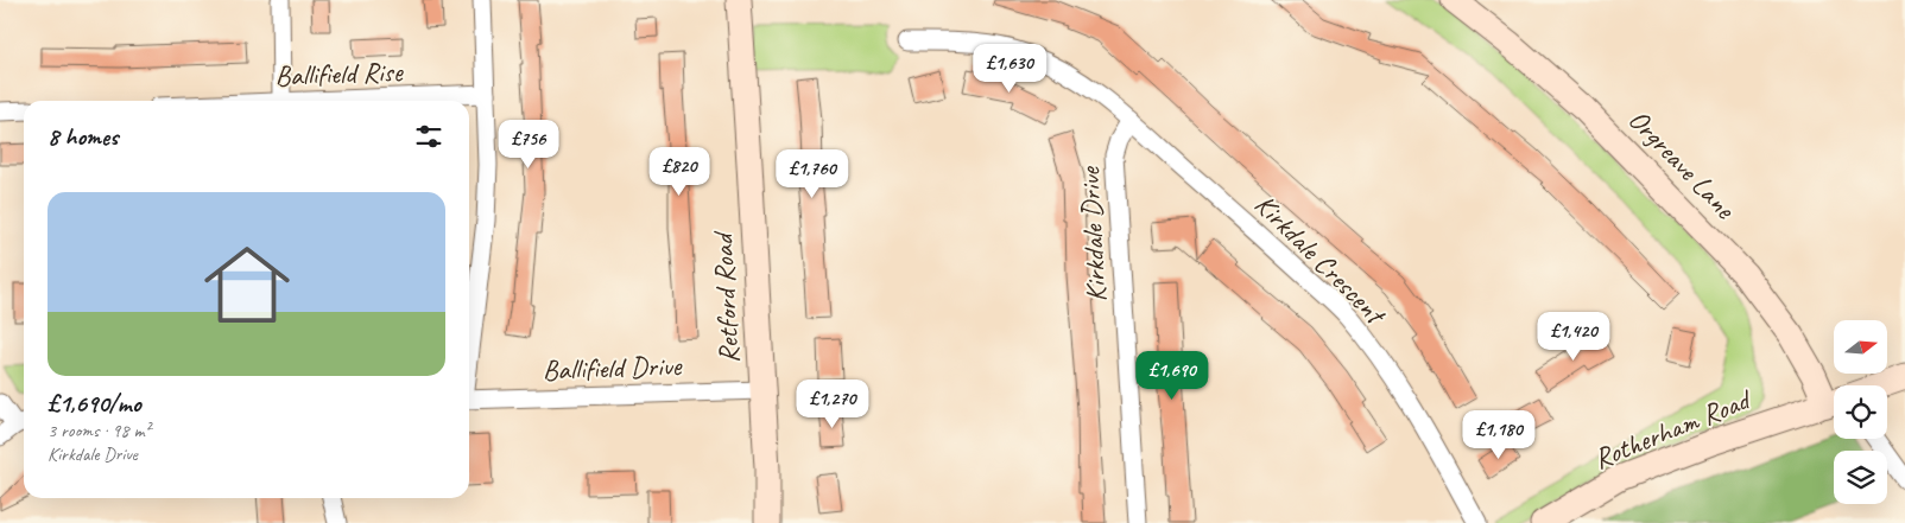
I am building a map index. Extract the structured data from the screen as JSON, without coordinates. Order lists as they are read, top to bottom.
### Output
{
  "streets": {
    "main road": ["Orgreave Lane", "Retford Road", "Rotherham Road"],
    "street": [
      "Ballifield Rise",
      "Kirkdale Drive",
      "Kirkdale Crescent",
      "Ballifield Drive"
    ]
  },
  "crossings": [
    ["Kirkdale Drive", "Kirkdale Crescent"],
    ["Retford Road", "Ballifield Drive"]
  ],
  "north": "right",
  "page": {
    "price": [
      "£1,630",
      "£756",
      "£820",
      "£1,760",
      "£1,420",
      "£1,690",
      "£1,270",
      "£1,180"
    ],
    "heading": "8 homes",
    "list": [
      {
        "name": "£1,690/mo",
        "note": "3 rooms · 98 m² · Kirkdale Drive"
      }
    ]
  }
}
